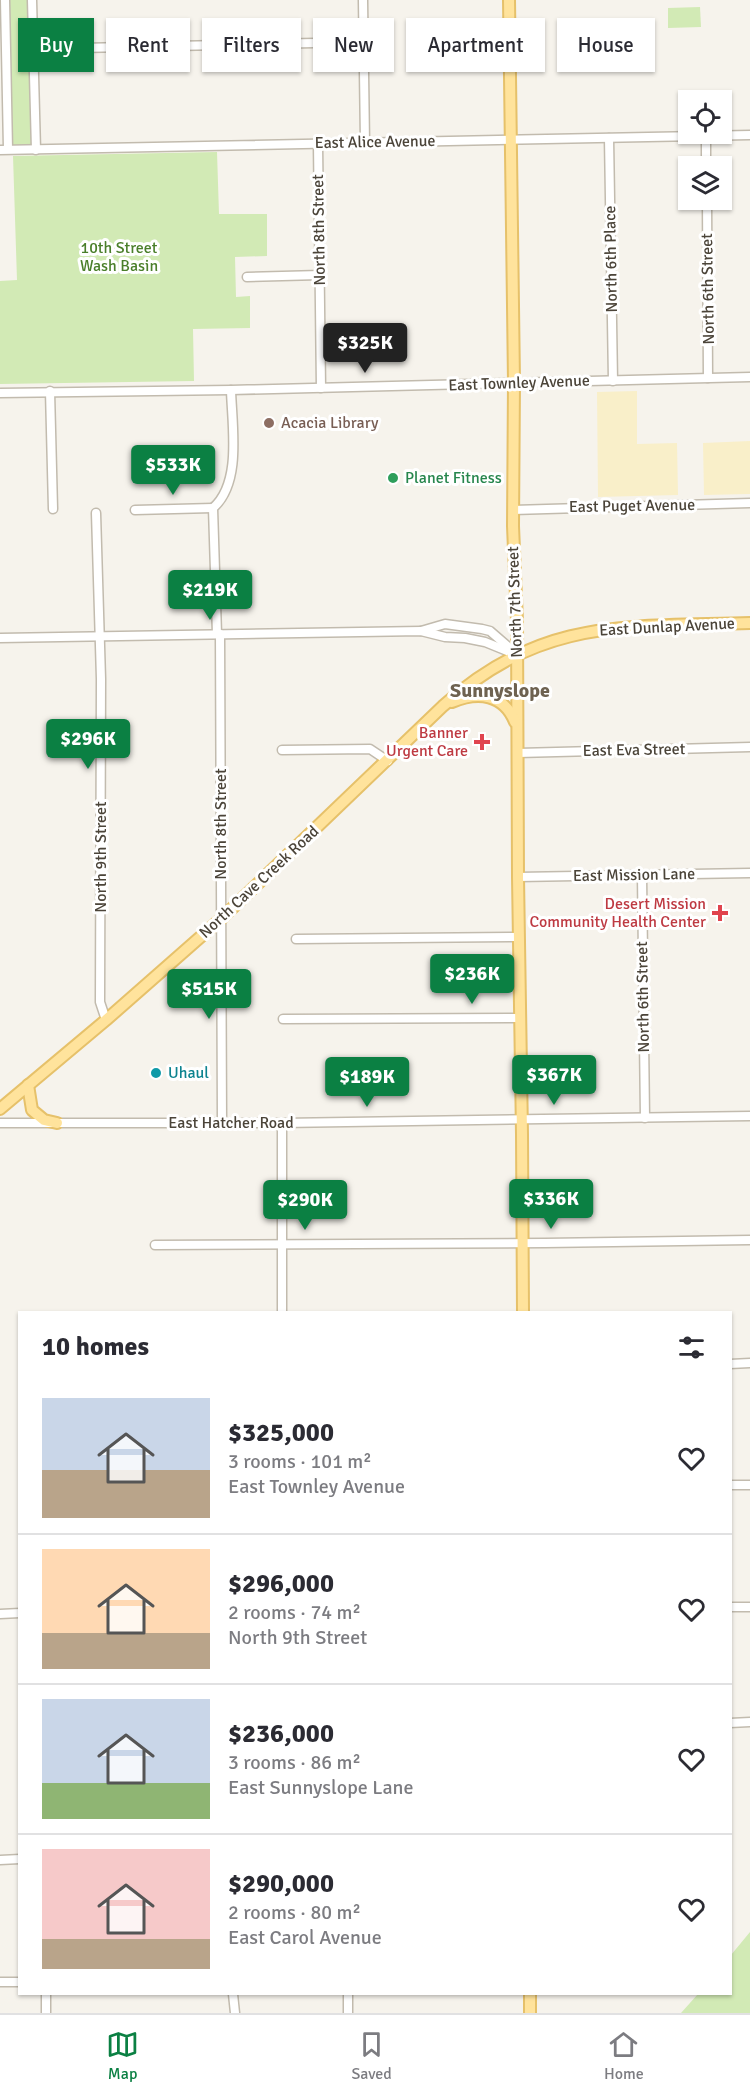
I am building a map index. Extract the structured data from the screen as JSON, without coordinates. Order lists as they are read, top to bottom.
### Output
{
  "streets": {
    "main road": ["North 7th Street", "East Dunlap Avenue", "North Cave Creek Road"],
    "street": [
      "East Alice Avenue",
      "North 8th Street",
      "North 6th Place",
      "North 6th Street",
      "East Townley Avenue",
      "East Puget Avenue",
      "East Eva Street",
      "North 9th Street",
      "East Mission Lane",
      "East Hatcher Road"
    ]
  },
  "crossings": [
    ["East Alice Avenue", "North 8th Street"],
    ["East Alice Avenue", "North 6th Place"],
    ["East Alice Avenue", "North 7th Street"],
    ["North 8th Street", "East Townley Avenue"],
    ["North 8th Street", "North Cave Creek Road"],
    ["North 8th Street", "East Hatcher Road"],
    ["North 6th Place", "East Townley Avenue"],
    ["North 6th Street", "East Townley Avenue"],
    ["North 6th Street", "East Mission Lane"],
    ["North 6th Street", "East Hatcher Road"],
    ["East Townley Avenue", "North 7th Street"],
    ["East Puget Avenue", "North 7th Street"],
    ["North 7th Street", "East Dunlap Avenue"],
    ["North 7th Street", "East Eva Street"],
    ["North 7th Street", "East Mission Lane"],
    ["North 7th Street", "North Cave Creek Road"],
    ["North 7th Street", "East Hatcher Road"],
    ["East Dunlap Avenue", "North Cave Creek Road"],
    ["North 9th Street", "North Cave Creek Road"]
  ],
  "districts": ["Sunnyslope"],
  "parks": ["10th Street Wash Basin"],
  "places": {
    "other": ["Acacia Library", "Planet Fitness", "Uhaul"],
    "health": ["Banner Urgent Care", "Desert Mission Community Health Center"]
  },
  "page": {
    "chip": [
      "Buy",
      "Rent",
      "Filters",
      "New",
      "Apartment",
      "House"
    ],
    "price": [
      "$325K",
      "$533K",
      "$219K",
      "$296K",
      "$236K",
      "$515K",
      "$367K",
      "$189K",
      "$336K",
      "$290K"
    ],
    "heading": "10 homes",
    "list": [
      {
        "name": "$325,000",
        "note": "3 rooms · 101 m² · East Townley Avenue"
      },
      {
        "name": "$296,000",
        "note": "2 rooms · 74 m² · North 9th Street"
      },
      {
        "name": "$236,000",
        "note": "3 rooms · 86 m² · East Sunnyslope Lane"
      },
      {
        "name": "$290,000",
        "note": "2 rooms · 80 m² · East Carol Avenue"
      }
    ],
    "tabs": ["Map", "Saved", "Home"]
  }
}
